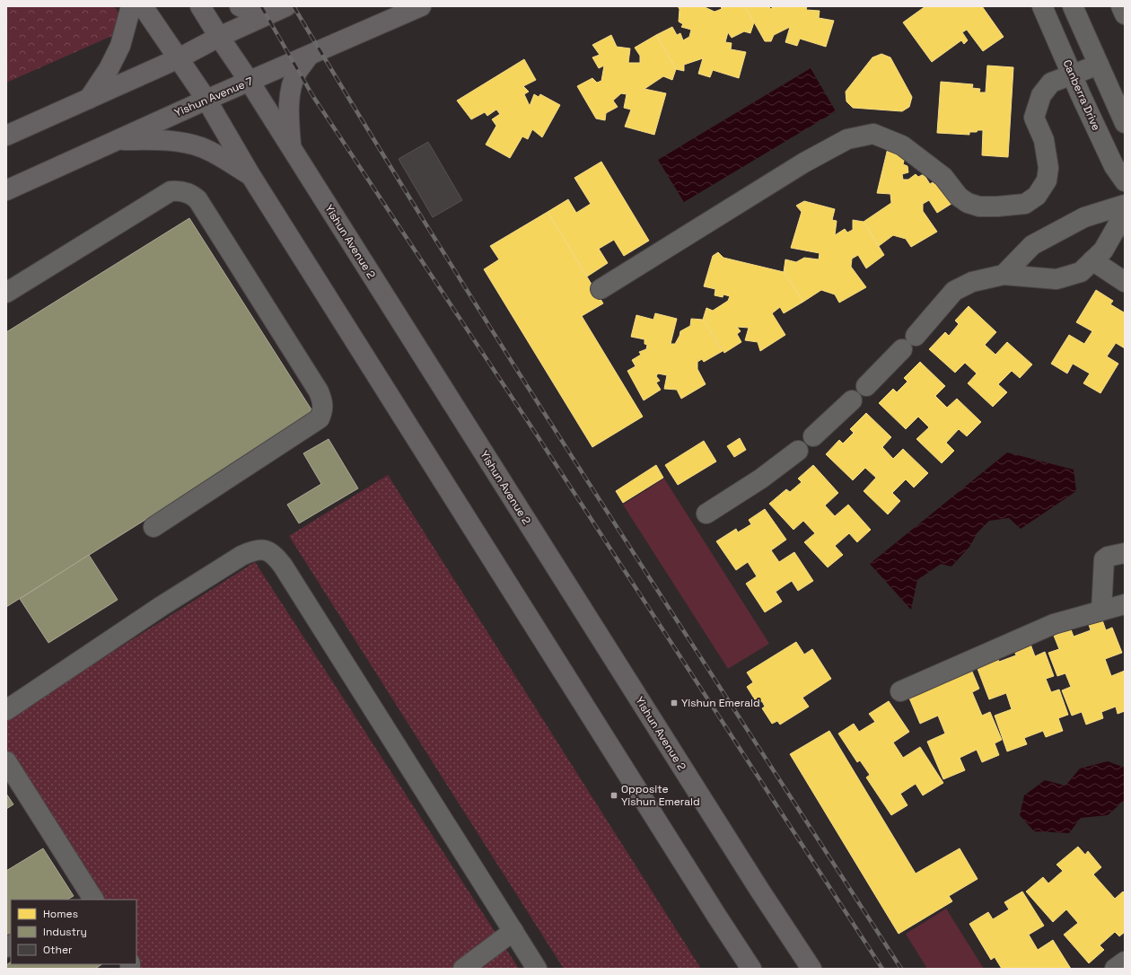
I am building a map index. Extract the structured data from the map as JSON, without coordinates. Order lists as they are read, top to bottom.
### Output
{
  "streets": {
    "main road": ["Yishun Avenue 7", "Yishun Avenue 2"],
    "street": ["Canberra Drive"]
  },
  "crossings": [
    ["Yishun Avenue 7", "Yishun Avenue 2"]
  ],
  "places": {
    "transit": ["Yishun Emerald", "Opposite Yishun Emerald"]
  },
  "legend": ["Homes", "Industry", "Other"]
}
